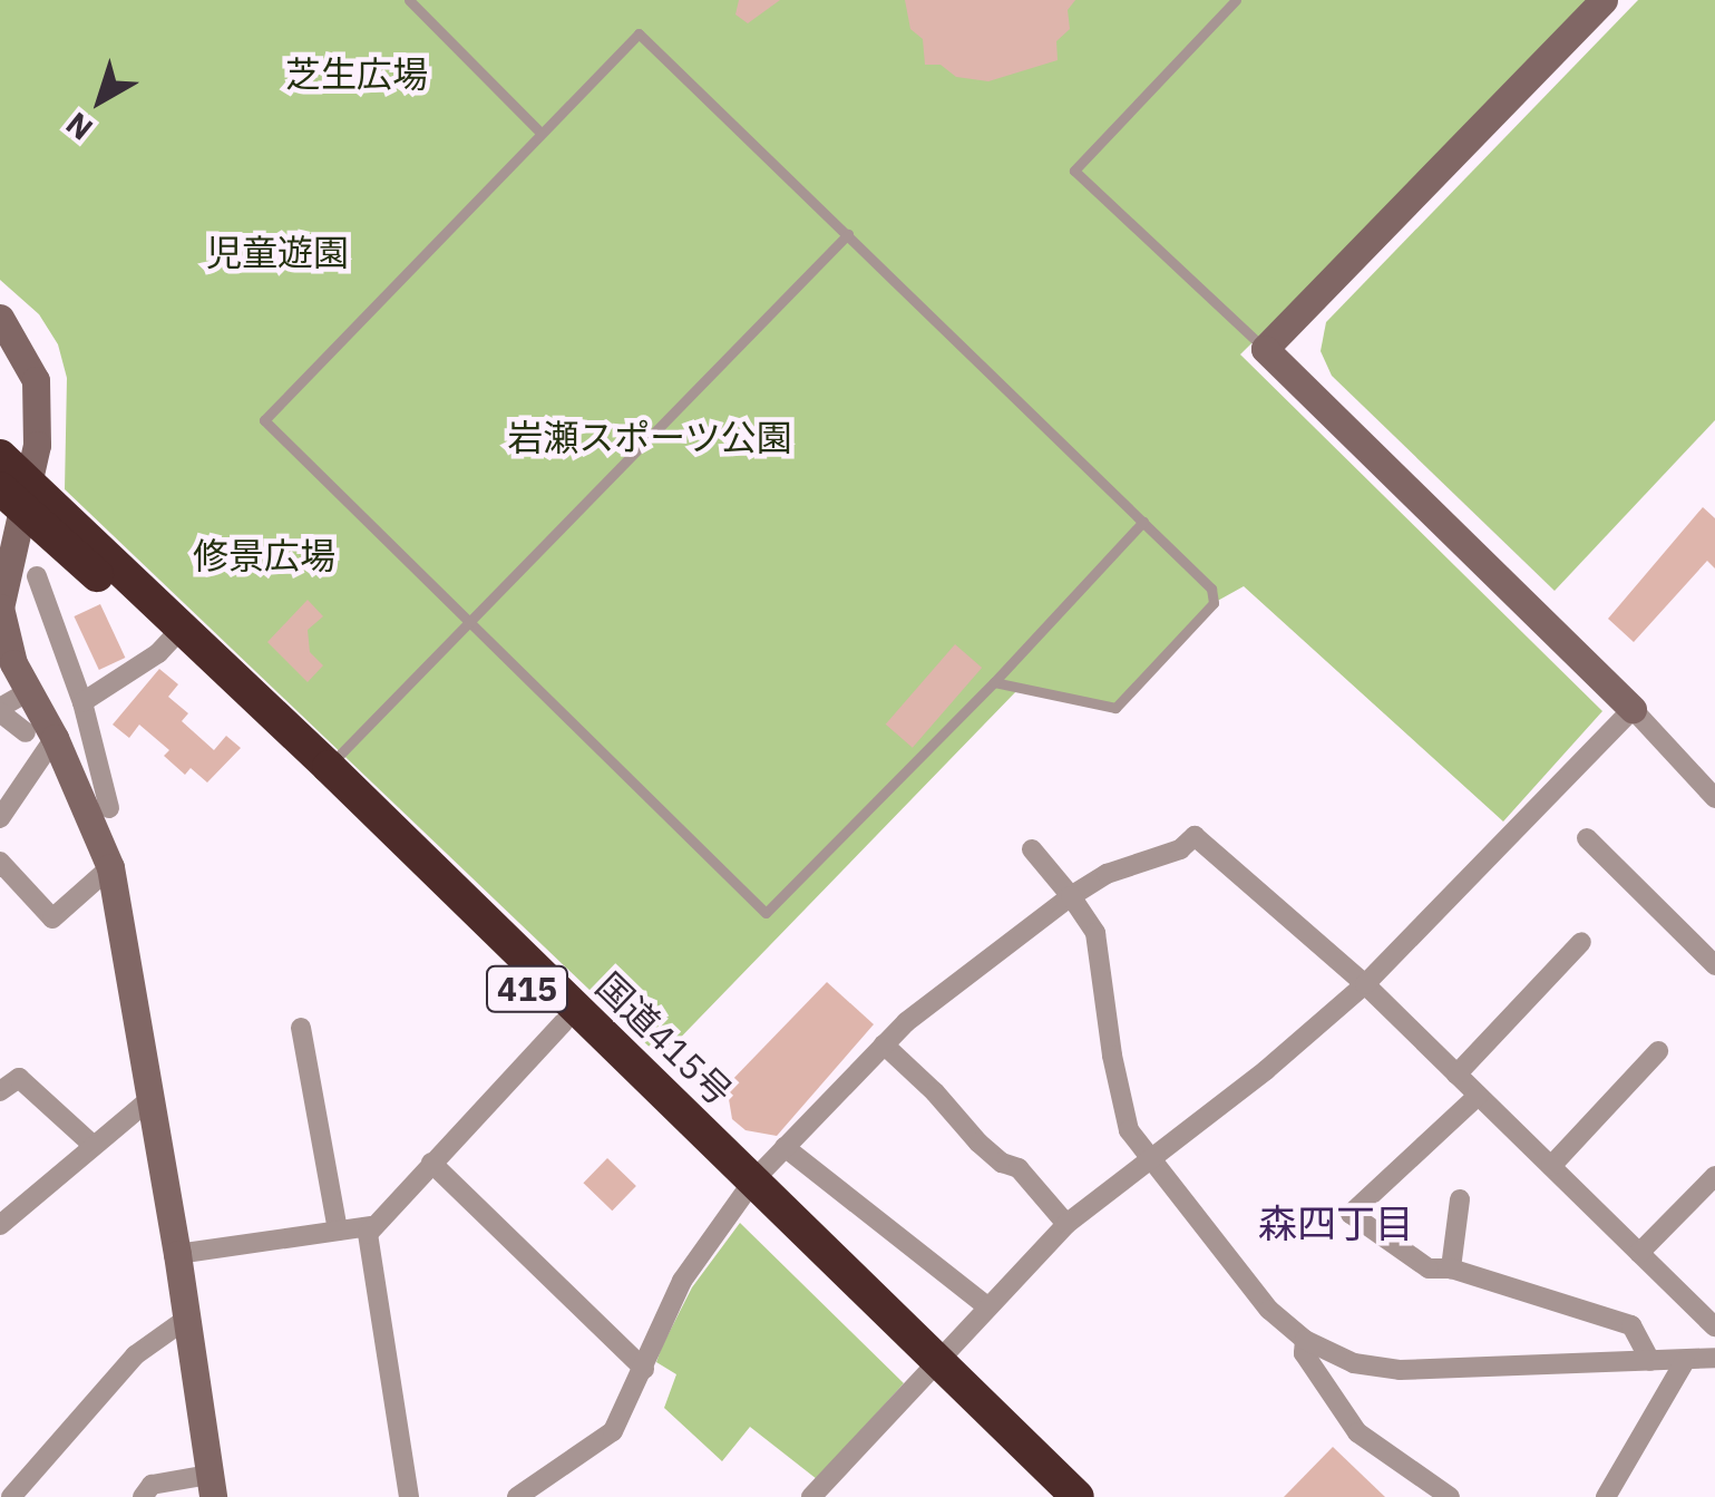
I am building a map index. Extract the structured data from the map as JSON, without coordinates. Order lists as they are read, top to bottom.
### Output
{
  "streets": {
    "highway": ["415", "国道415号"]
  },
  "districts": ["森四丁目"],
  "parks": [
    "芝生広場",
    "児童遊園",
    "岩瀬スポーツ公園",
    "修景広場"
  ],
  "north": "bottom left"
}
